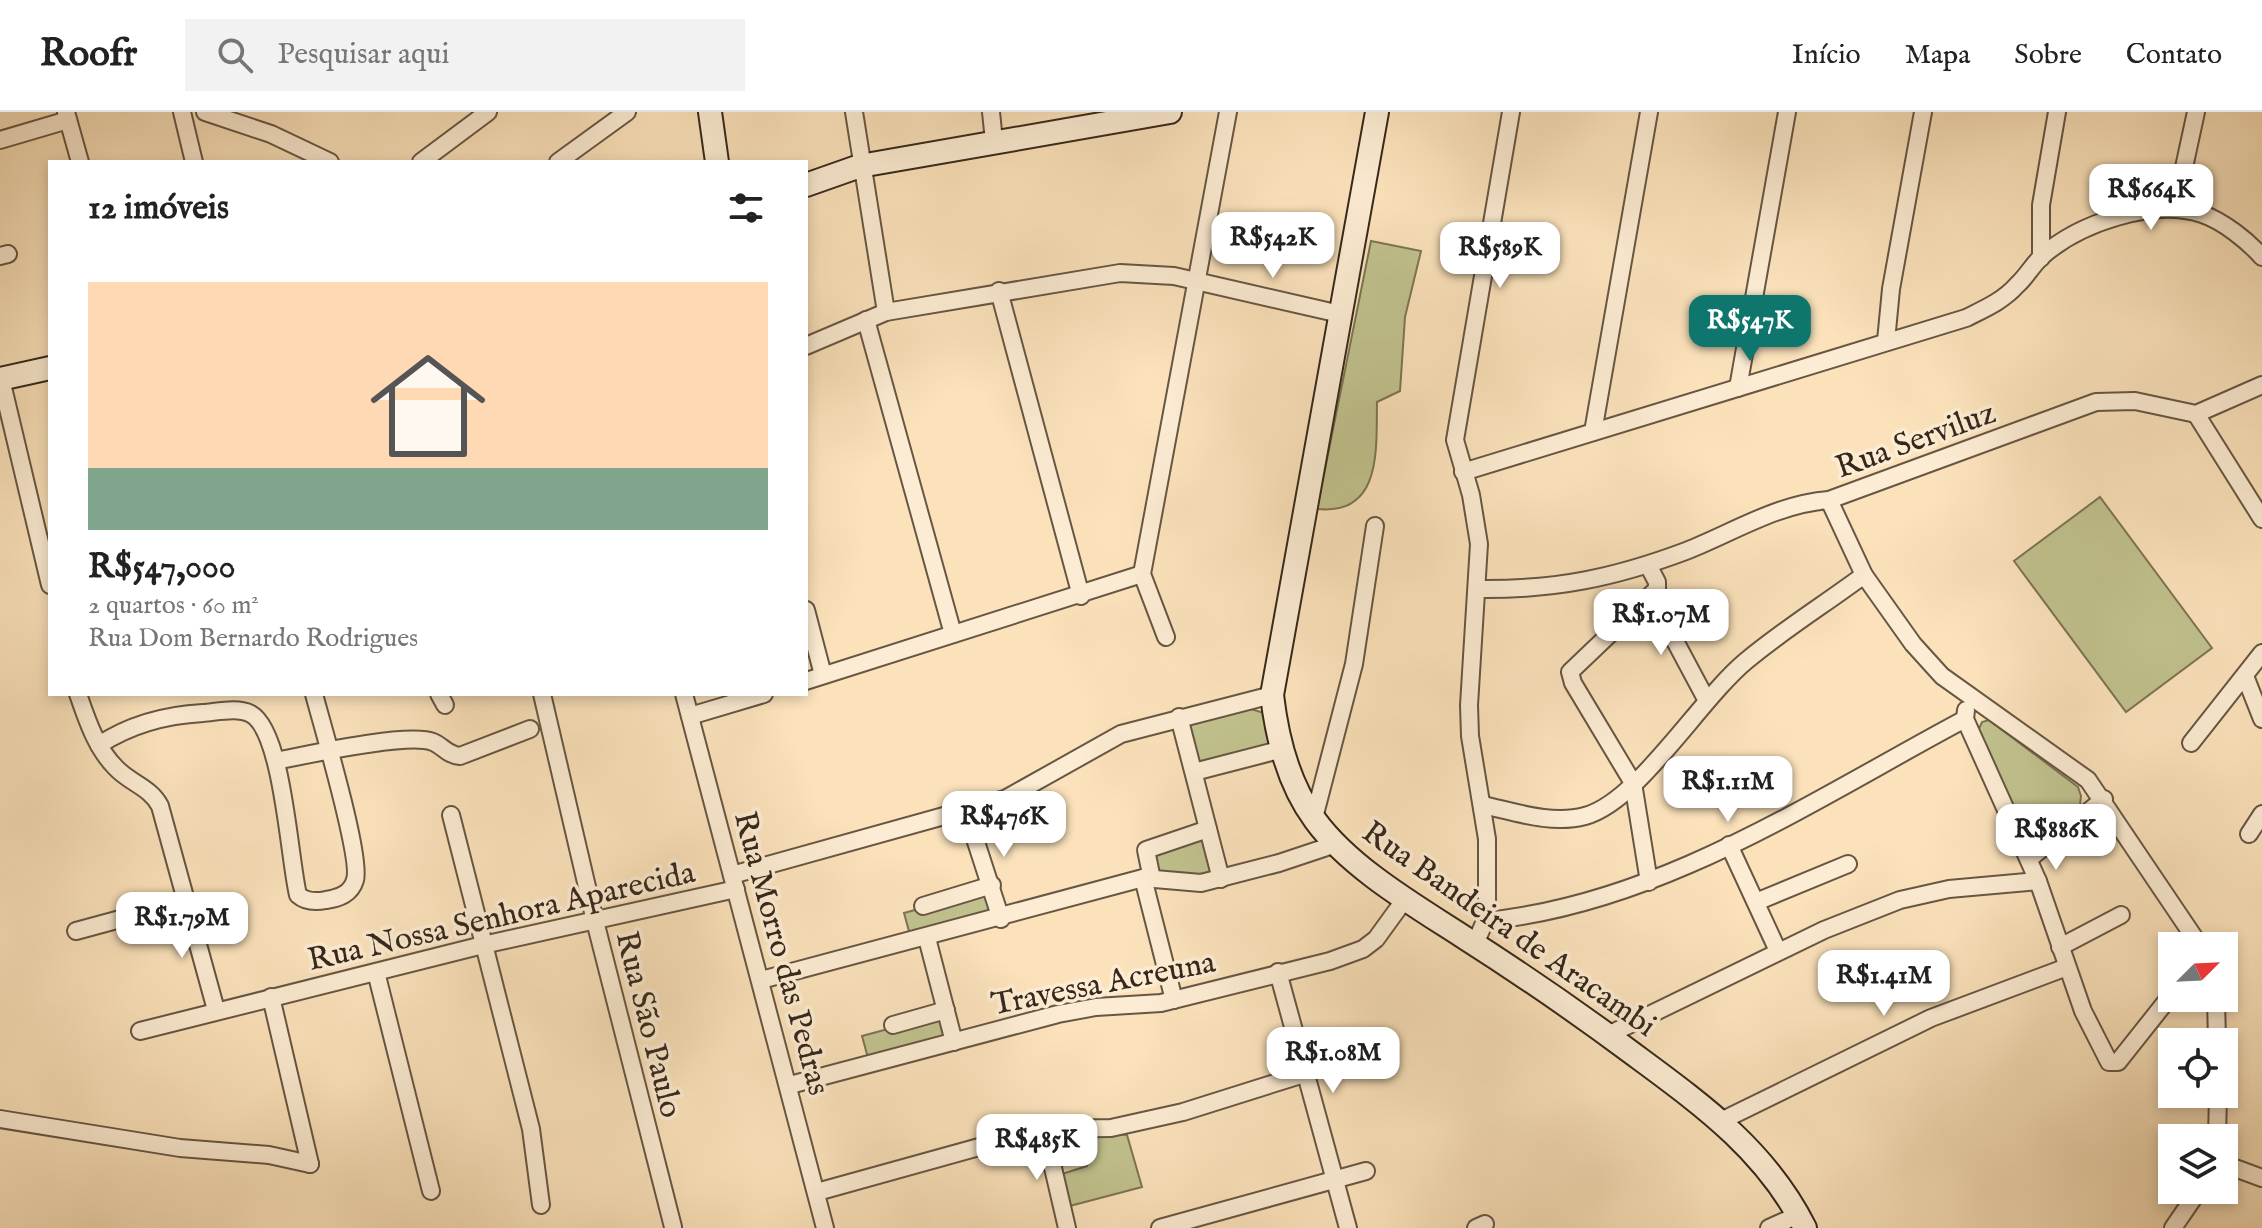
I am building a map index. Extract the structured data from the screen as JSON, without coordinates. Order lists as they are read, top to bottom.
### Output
{
  "streets": {
    "main road": ["Rua Bandeira de Aracambi"],
    "street": [
      "Rua Serviluz",
      "Rua Nossa Senhora Aparecida",
      "Rua Morro das Pedras",
      "Travessa Acreuna",
      "Rua São Paulo"
    ]
  },
  "crossings": [
    ["Rua Nossa Senhora Aparecida", "Rua Bandeira de Aracambi"],
    ["Rua Nossa Senhora Aparecida", "Rua Morro das Pedras"],
    ["Rua Nossa Senhora Aparecida", "Rua São Paulo"],
    ["Rua Bandeira de Aracambi", "Travessa Acreuna"],
    ["Rua Morro das Pedras", "Travessa Acreuna"]
  ],
  "north": "top right",
  "page": {
    "header": "Roofr",
    "search": "Pesquisar aqui",
    "nav": [
      "Início",
      "Mapa",
      "Sobre",
      "Contato"
    ],
    "heading": "12 imóveis",
    "price": [
      "R$664K",
      "R$542K",
      "R$589K",
      "R$547K",
      "R$1.07M",
      "R$1.11M",
      "R$476K",
      "R$886K",
      "R$1.79M",
      "R$1.41M",
      "R$1.08M",
      "R$485K"
    ],
    "list": [
      {
        "name": "R$547,000",
        "note": "2 quartos · 60 m² · Rua Dom Bernardo Rodrigues"
      }
    ]
  }
}
